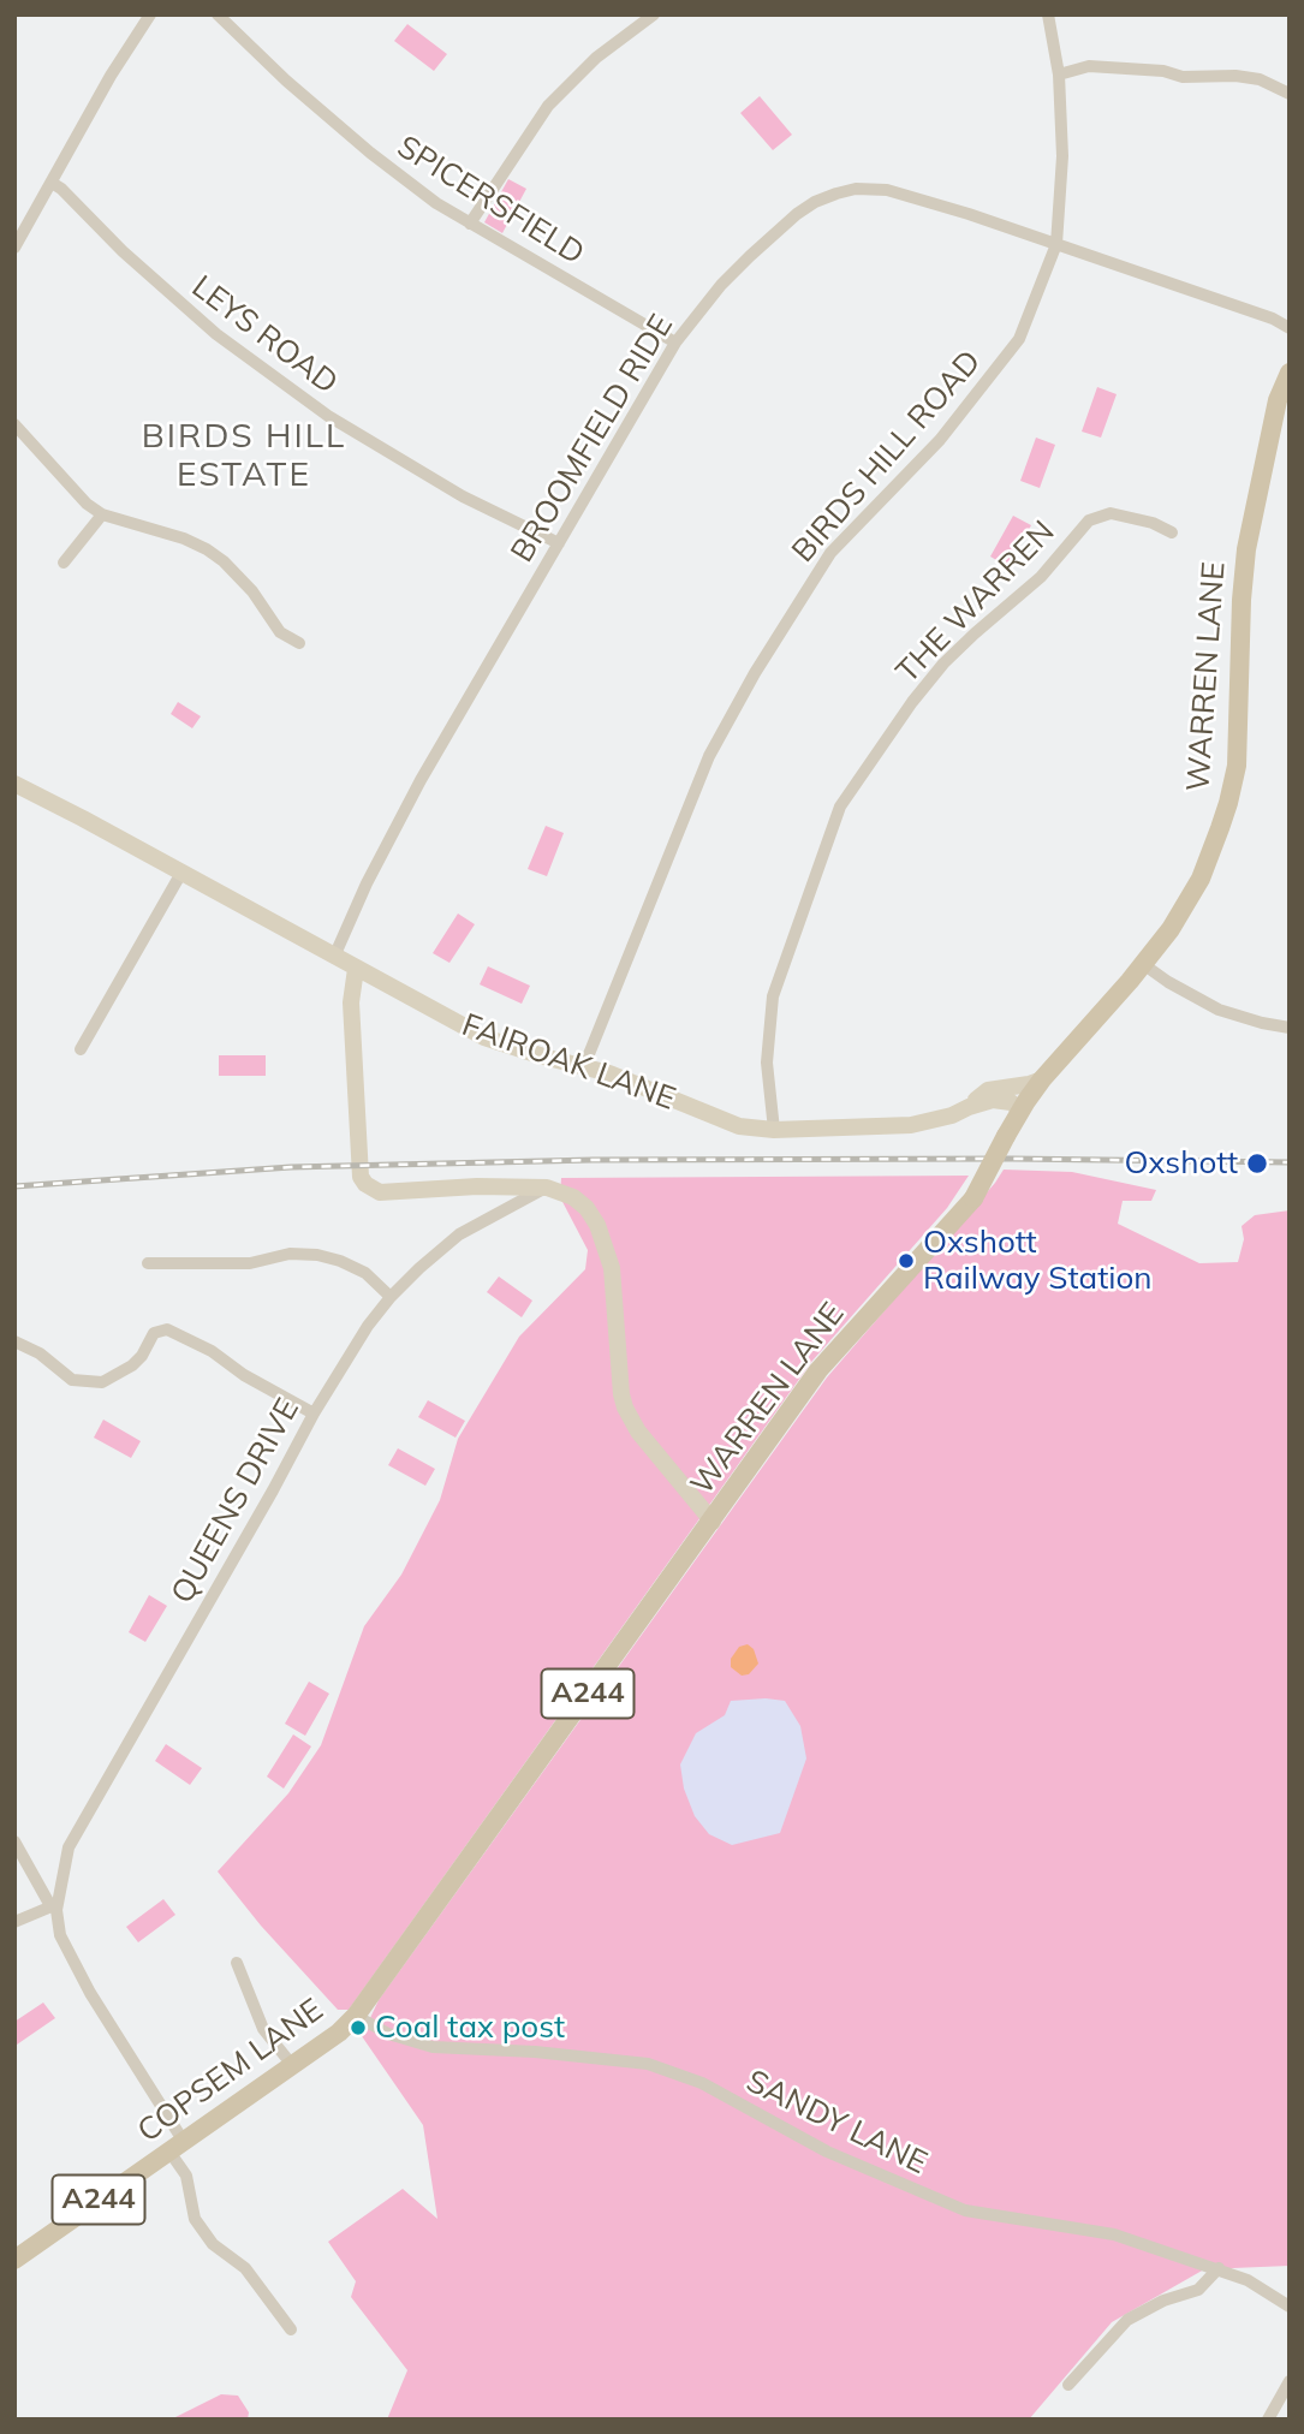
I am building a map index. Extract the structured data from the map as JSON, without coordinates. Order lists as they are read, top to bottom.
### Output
{
  "streets": {
    "main road": [
      "WARREN LANE",
      "FAIROAK LANE",
      "A244",
      "COPSEM LANE"
    ],
    "street": [
      "SPICERSFIELD",
      "LEYS ROAD",
      "BROOMFIELD RIDE",
      "BIRDS HILL ROAD",
      "THE WARREN",
      "QUEENS DRIVE",
      "SANDY LANE"
    ]
  },
  "crossings": [
    ["SPICERSFIELD", "BROOMFIELD RIDE"],
    ["LEYS ROAD", "BROOMFIELD RIDE"],
    ["BROOMFIELD RIDE", "BIRDS HILL ROAD"],
    ["BROOMFIELD RIDE", "FAIROAK LANE"],
    ["BIRDS HILL ROAD", "FAIROAK LANE"],
    ["THE WARREN", "FAIROAK LANE"],
    ["WARREN LANE", "FAIROAK LANE"],
    ["WARREN LANE", "COPSEM LANE"],
    ["WARREN LANE", "SANDY LANE"],
    ["COPSEM LANE", "SANDY LANE"]
  ],
  "districts": ["BIRDS HILL ESTATE"],
  "places": ["Oxshott", "Oxshott Railway Station", "Coal tax post"]
}
